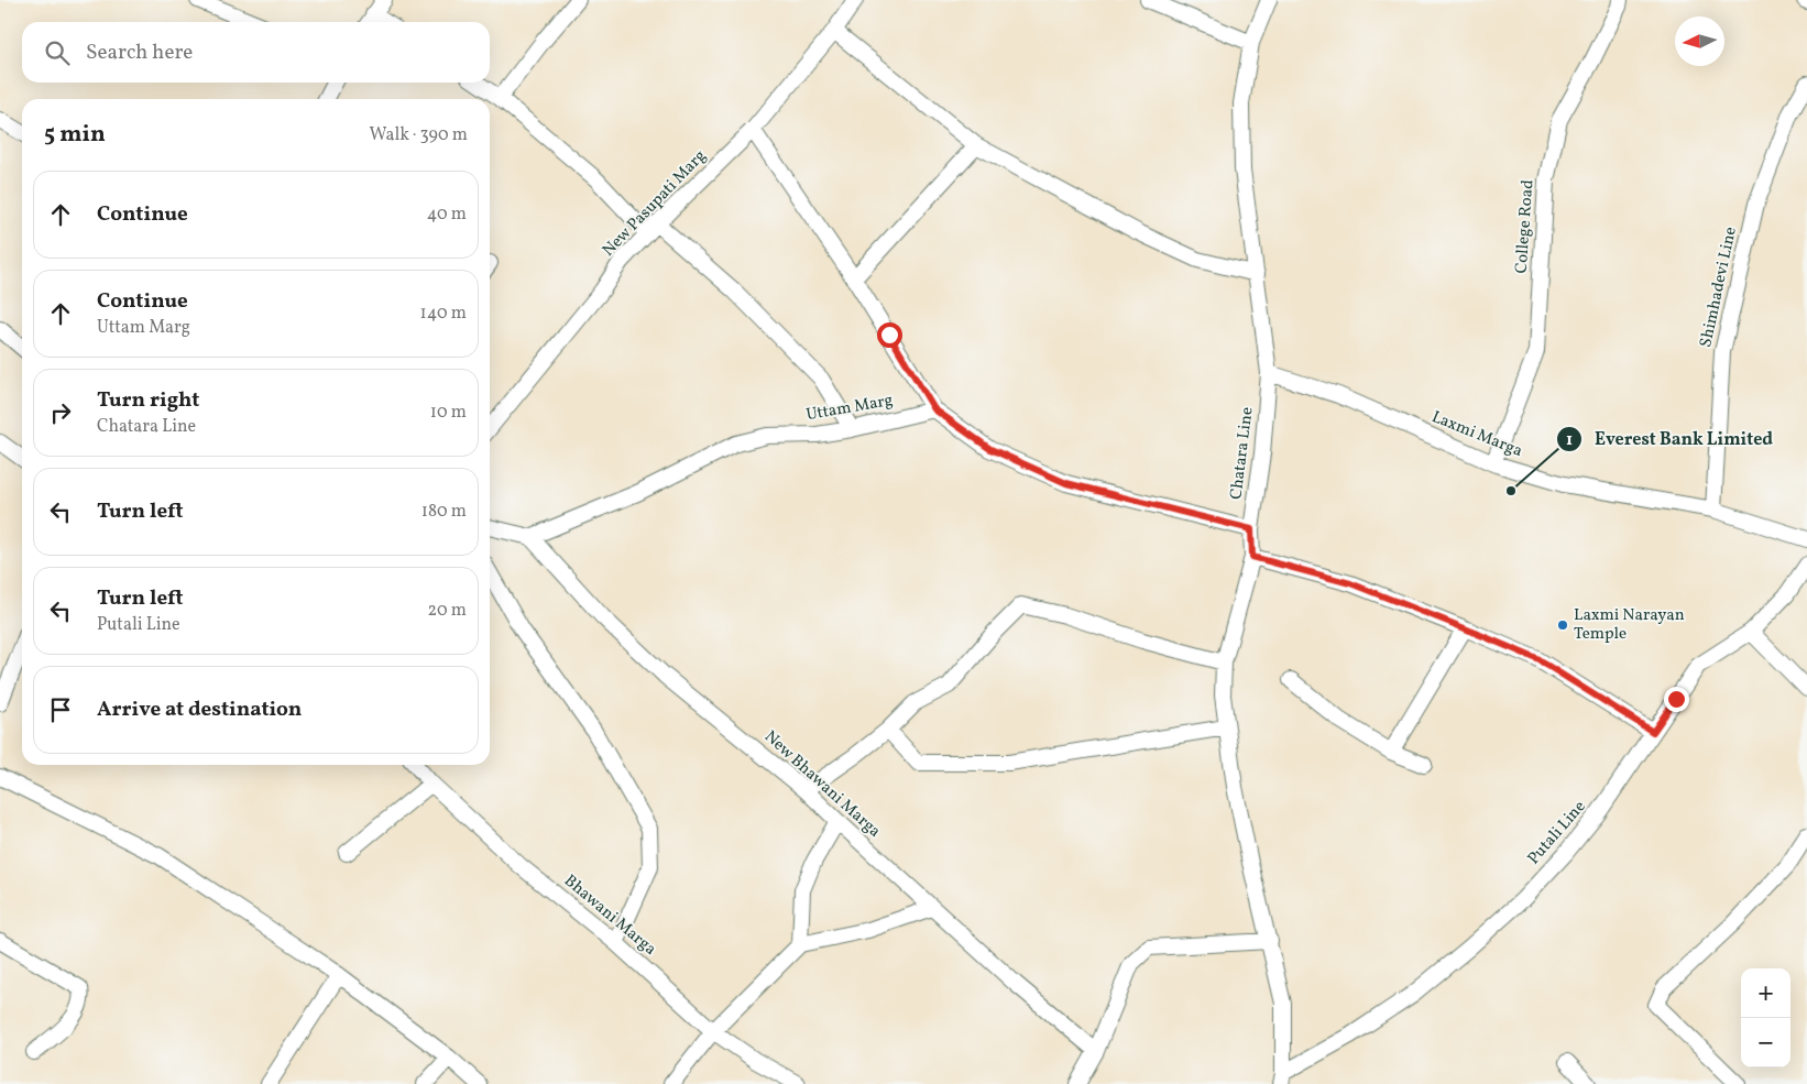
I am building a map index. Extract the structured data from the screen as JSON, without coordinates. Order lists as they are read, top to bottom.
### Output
{
  "streets": {
    "street": [
      "New Pasupati Marg",
      "College Road",
      "Shimhadevi Line",
      "Uttam Marg",
      "Laxmi Marga",
      "Chatara Line",
      "New Bhawani Marga",
      "Putali Line",
      "Bhawani Marga"
    ]
  },
  "crossings": [
    ["College Road", "Laxmi Marga"],
    ["Shimhadevi Line", "Laxmi Marga"],
    ["Uttam Marg", "New Bhawani Marga"],
    ["Laxmi Marga", "Chatara Line"],
    ["Chatara Line", "Putali Line"]
  ],
  "places": ["Everest Bank Limited", "Laxmi Narayan Temple"],
  "north": "left",
  "page": {
    "search": "Search here",
    "heading": ["5 min", "Walk · 390 m"],
    "list": [
      ["Continue", "40 m"],
      ["Continue", "Uttam Marg", "140 m"],
      ["Turn right", "Chatara Line", "10 m"],
      ["Turn left", "180 m"],
      ["Turn left", "Putali Line", "20 m"],
      "Arrive at destination"
    ],
    "map_buttons": ["+", "−"]
  }
}
